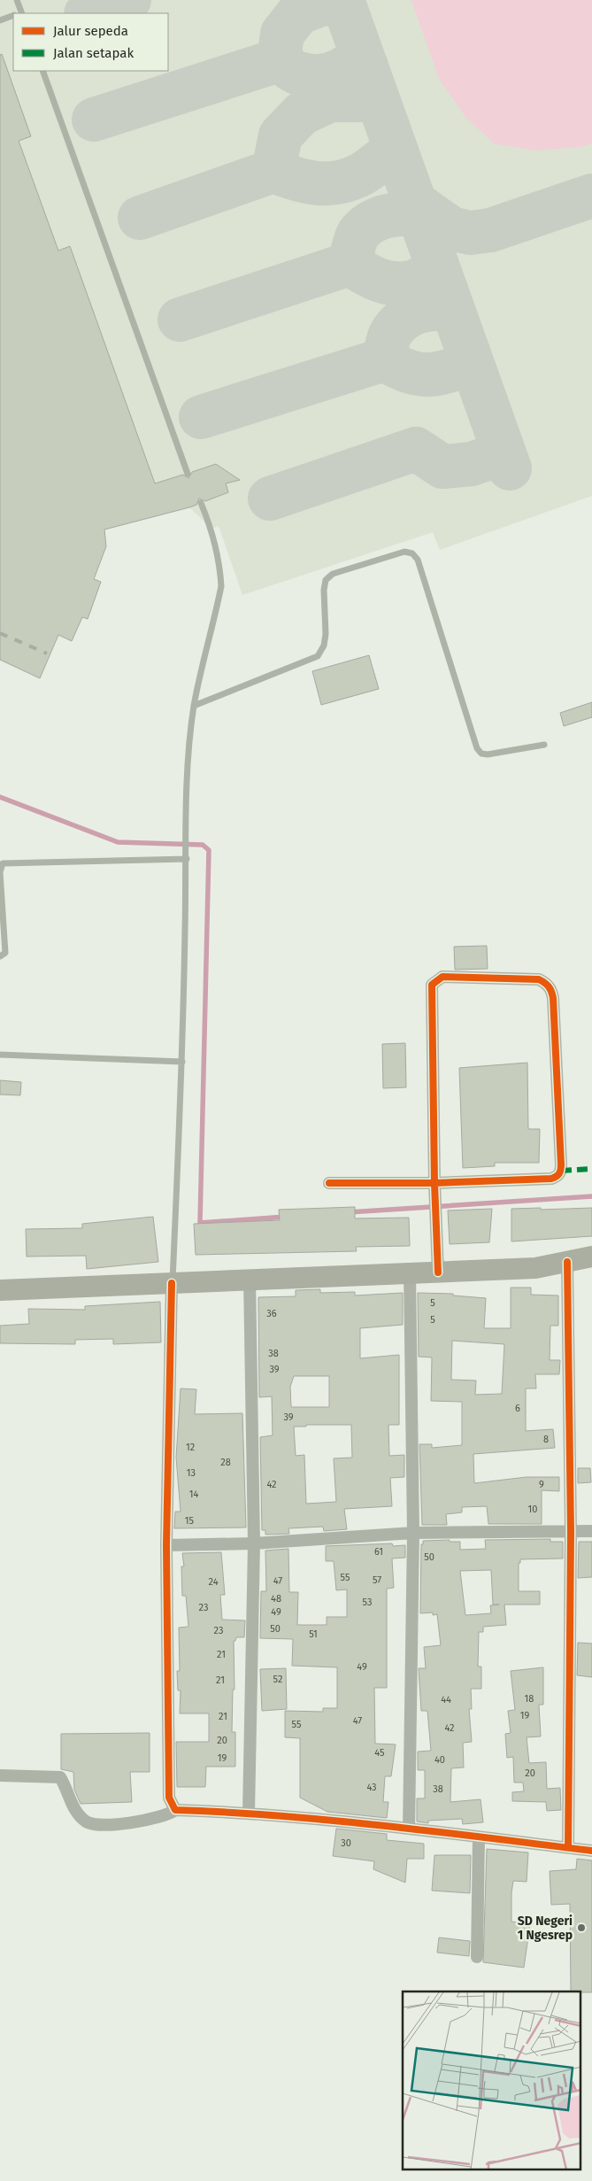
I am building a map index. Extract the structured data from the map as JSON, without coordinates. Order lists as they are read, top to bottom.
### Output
{
  "places": ["SD Negeri 1 Ngesrep"],
  "house_numbers": [
    "5",
    "36",
    "5",
    "38",
    "39",
    "6",
    "39",
    "8",
    "12",
    "28",
    "13",
    "42",
    "9",
    "14",
    "10",
    "15",
    "61",
    "50",
    "55",
    "57",
    "47",
    "24",
    "48",
    "53",
    "23",
    "49",
    "50",
    "23",
    "51",
    "21",
    "49",
    "52",
    "21",
    "18",
    "44",
    "19",
    "21",
    "47",
    "55",
    "42",
    "20",
    "45",
    "19",
    "40",
    "20",
    "43",
    "38",
    "30"
  ],
  "legend": ["Jalur sepeda", "Jalan setapak"]
}
